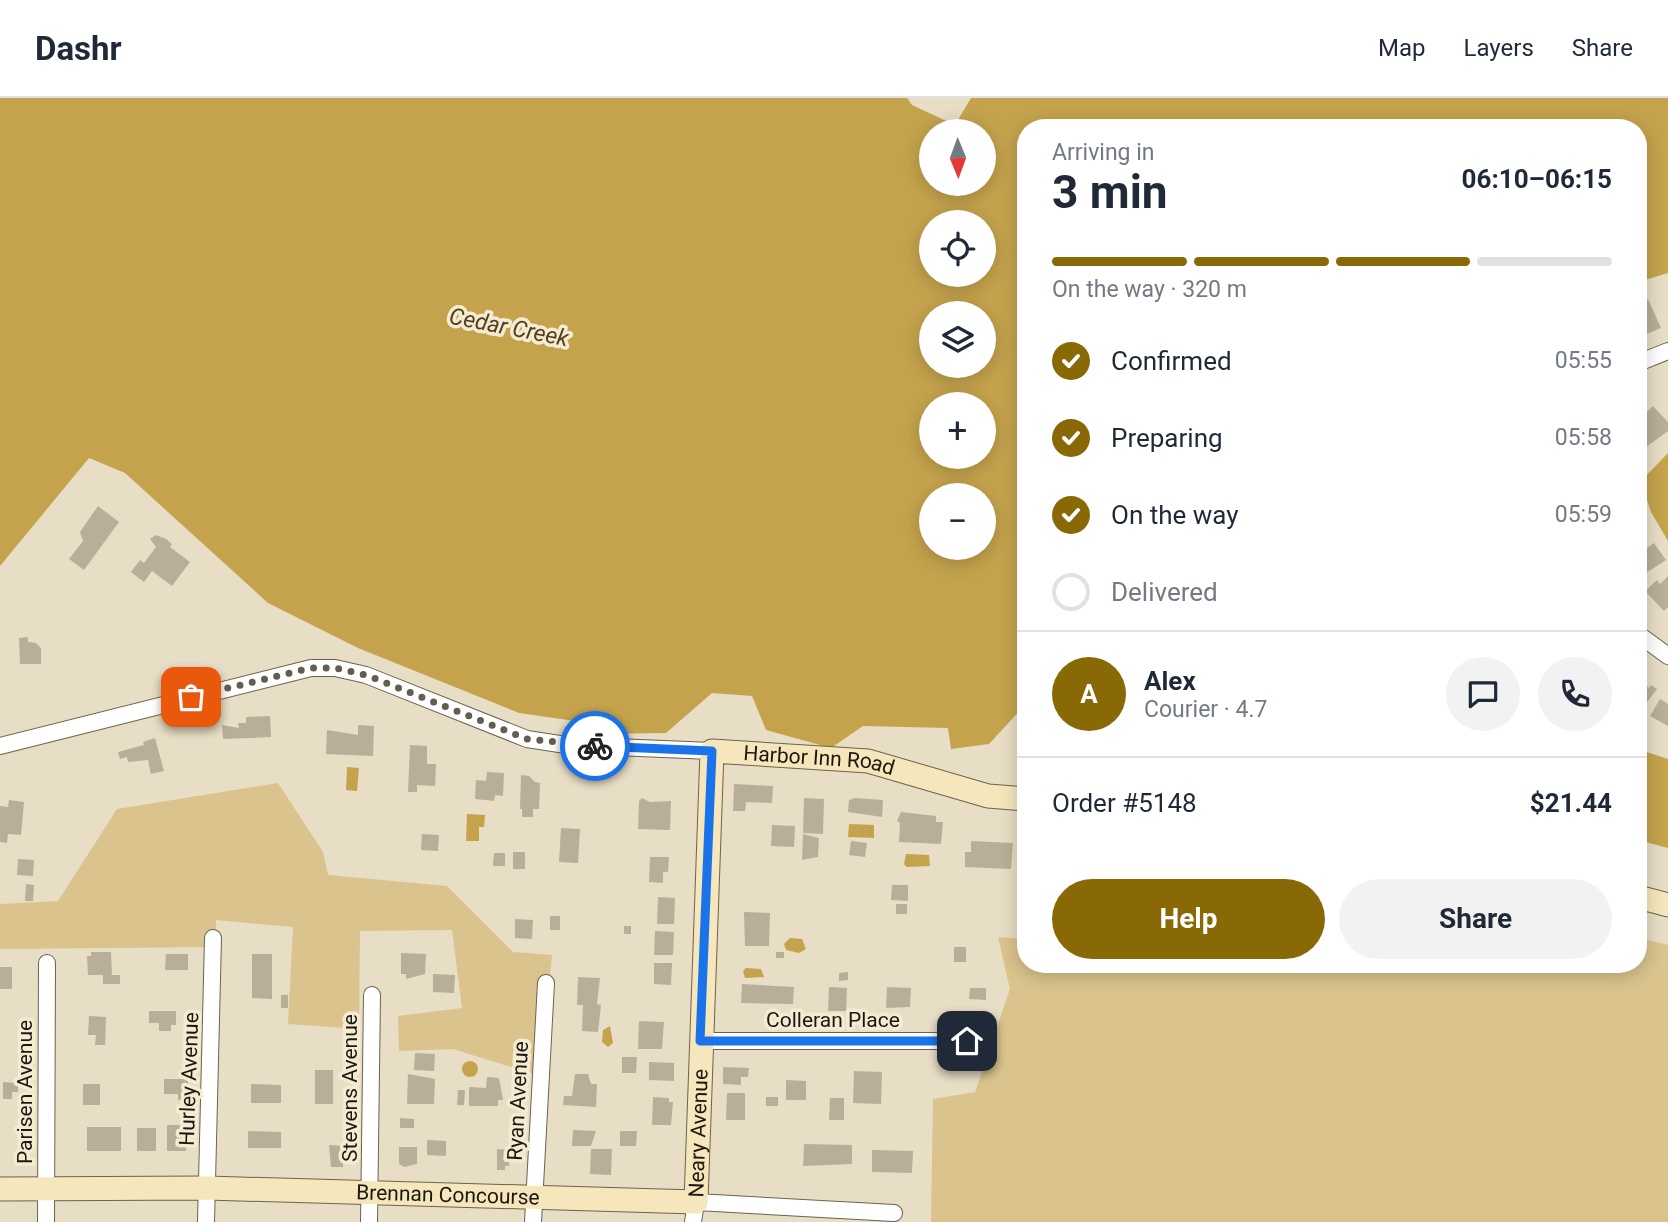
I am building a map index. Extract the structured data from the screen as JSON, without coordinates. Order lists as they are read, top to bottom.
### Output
{
  "streets": {
    "main road": ["Harbor Inn Road", "Neary Avenue", "Brennan Concourse"],
    "street": [
      "Colleran Place",
      "Hurley Avenue",
      "Stevens Avenue",
      "Parisen Avenue",
      "Ryan Avenue"
    ]
  },
  "crossings": [
    ["Harbor Inn Road", "Neary Avenue"],
    ["Colleran Place", "Neary Avenue"],
    ["Hurley Avenue", "Brennan Concourse"],
    ["Stevens Avenue", "Brennan Concourse"],
    ["Parisen Avenue", "Brennan Concourse"],
    ["Ryan Avenue", "Brennan Concourse"],
    ["Neary Avenue", "Brennan Concourse"]
  ],
  "water": ["Cedar Creek"],
  "north": "bottom",
  "page": {
    "header": "Dashr",
    "nav": ["Map", "Layers", "Share"],
    "map_buttons": ["+", "−"],
    "heading": ["3 min", "Arriving in", "06:10–06:15"],
    "panel": [
      "Alex",
      "Courier · 4.7",
      "Order #5148",
      "$21.44"
    ],
    "bar": "On the way · 320 m",
    "list": [
      ["Confirmed", "05:55"],
      ["Preparing", "05:58"],
      ["On the way", "05:59"],
      "Delivered"
    ],
    "round": "A",
    "buttons": ["Help", "Share"]
  }
}
